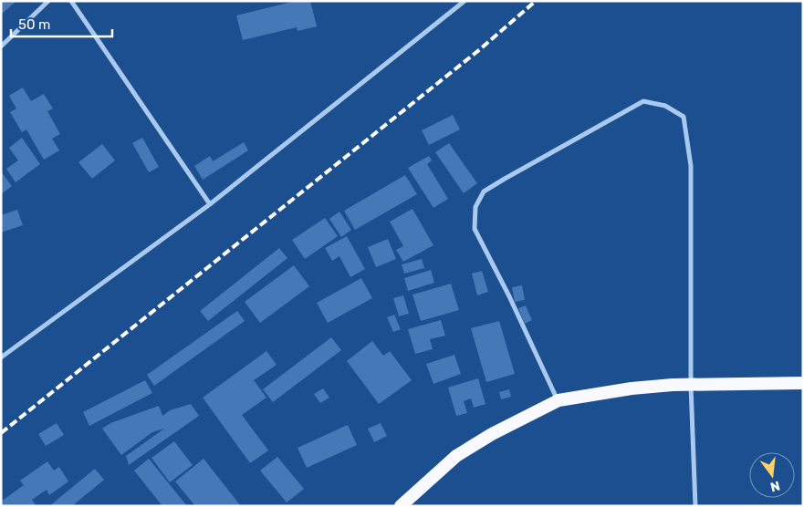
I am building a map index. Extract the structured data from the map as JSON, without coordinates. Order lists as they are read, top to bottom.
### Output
{
  "scale_bar": "50 m",
  "north": "bottom"
}
